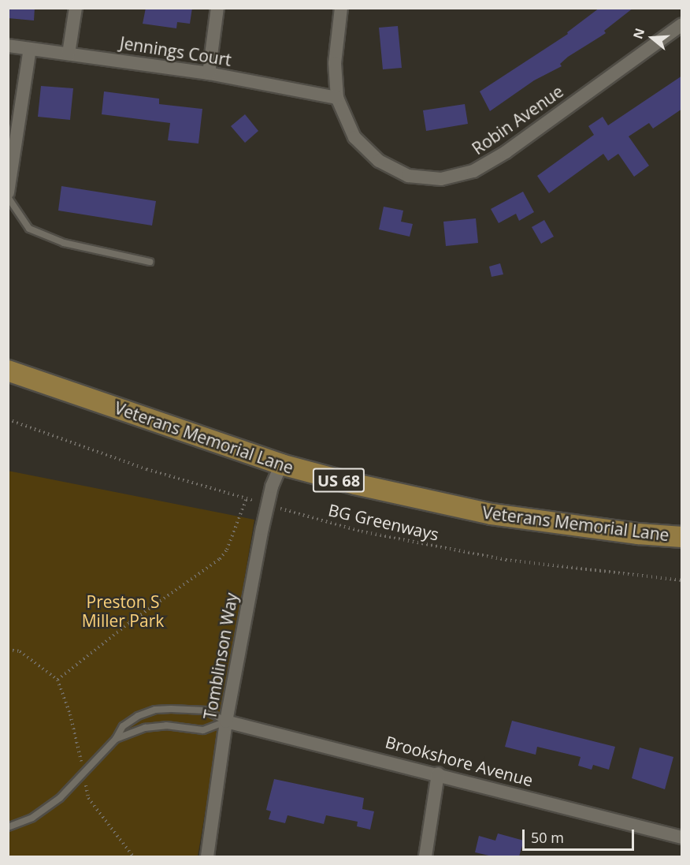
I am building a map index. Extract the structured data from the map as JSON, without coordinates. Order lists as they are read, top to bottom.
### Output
{
  "streets": {
    "main road": ["Veterans Memorial Lane", "US 68"],
    "street": [
      "Jennings Court",
      "Robin Avenue",
      "Tomblinson Way",
      "Brookshore Avenue"
    ],
    "path": ["BG Greenways"]
  },
  "crossings": [
    ["Jennings Court", "Robin Avenue"],
    ["Veterans Memorial Lane", "Tomblinson Way"],
    ["BG Greenways", "Tomblinson Way"],
    ["Tomblinson Way", "Brookshore Avenue"]
  ],
  "parks": ["Preston S Miller Park"],
  "scale_bar": "50 m",
  "north": "left"
}
